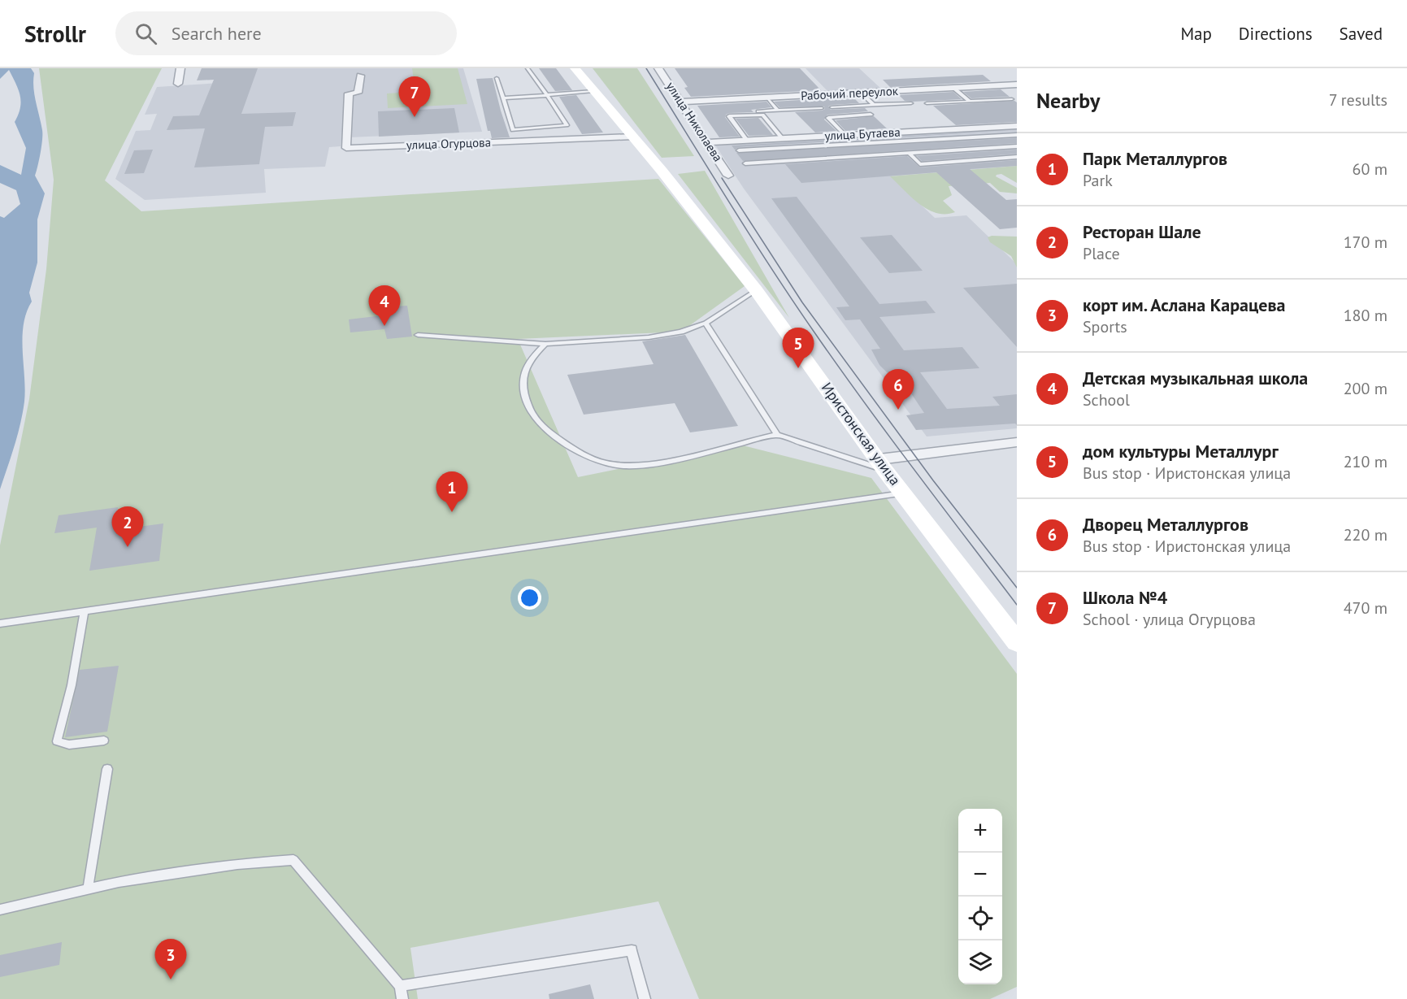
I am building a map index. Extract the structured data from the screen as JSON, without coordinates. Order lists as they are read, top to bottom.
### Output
{
  "streets": {
    "main road": ["Иристонская улица"],
    "street": [
      "Рабочий переулок",
      "улица Николаева",
      "улица Бутаева",
      "улица Огурцова"
    ]
  },
  "crossings": [
    ["Рабочий переулок", "улица Николаева"],
    ["улица Николаева", "улица Бутаева"],
    ["улица Огурцова", "Иристонская улица"]
  ],
  "page": {
    "header": "Strollr",
    "search": "Search here",
    "nav": ["Map", "Directions", "Saved"],
    "heading": ["Nearby", "7 results"],
    "pins": [
      "7",
      "4",
      "5",
      "6",
      "1",
      "2",
      "3"
    ],
    "list": [
      {
        "mark": "1",
        "name": "Парк Металлургов",
        "note": "Park",
        "value": "60 m"
      },
      {
        "mark": "2",
        "name": "Ресторан Шале",
        "note": "Place",
        "value": "170 m"
      },
      {
        "mark": "3",
        "name": "корт им. Аслана Карацева",
        "note": "Sports",
        "value": "180 m"
      },
      {
        "mark": "4",
        "name": "Детская музыкальная школа",
        "note": "School",
        "value": "200 m"
      },
      {
        "mark": "5",
        "name": "дом культуры Металлург",
        "note": "Bus stop · Иристонская улица",
        "value": "210 m"
      },
      {
        "mark": "6",
        "name": "Дворец Металлургов",
        "note": "Bus stop · Иристонская улица",
        "value": "220 m"
      },
      {
        "mark": "7",
        "name": "Школа №4",
        "note": "School · улица Огурцова",
        "value": "470 m"
      }
    ],
    "map_buttons": ["+", "−"]
  }
}
